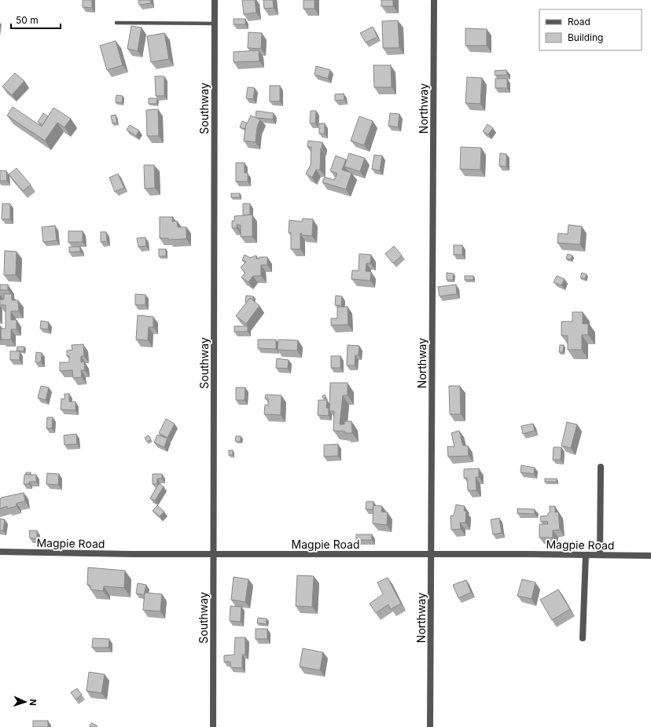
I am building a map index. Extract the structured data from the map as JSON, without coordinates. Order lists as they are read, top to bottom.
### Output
{
  "streets": {
    "street": ["Southway", "Northway", "Magpie Road"]
  },
  "crossings": [
    ["Southway", "Magpie Road"],
    ["Northway", "Magpie Road"]
  ],
  "legend": ["Road", "Building"],
  "scale_bar": "50 m",
  "north": "right"
}
